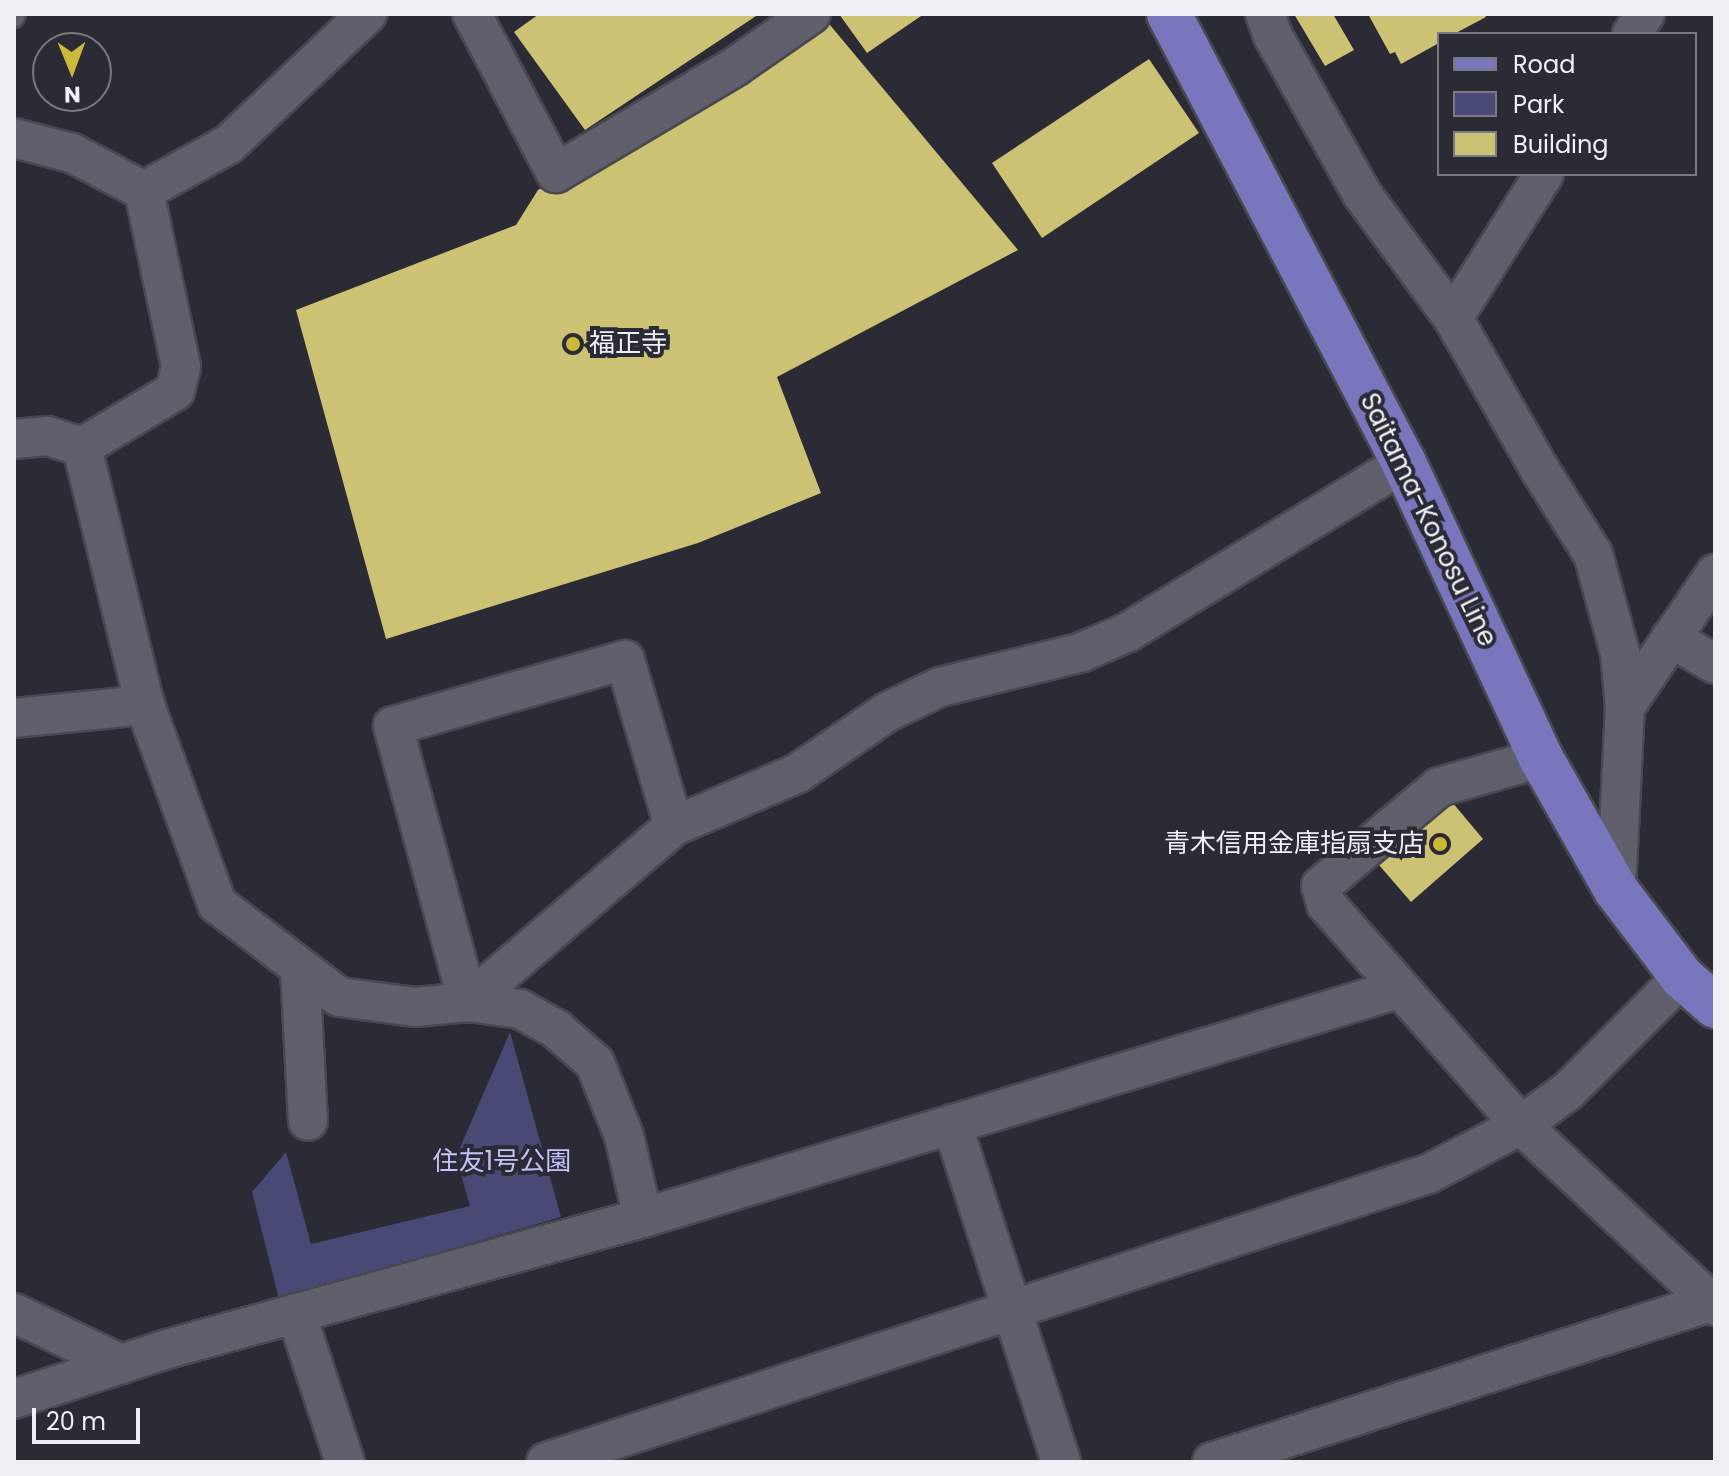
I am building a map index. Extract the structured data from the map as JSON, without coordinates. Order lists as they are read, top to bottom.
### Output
{
  "streets": {
    "main road": ["Saitama-Konosu Line"]
  },
  "parks": ["住友1号公園"],
  "places": ["福正寺", "青木信用金庫指扇支店"],
  "legend": ["Road", "Park", "Building"],
  "scale_bar": "20 m",
  "north": "bottom"
}
